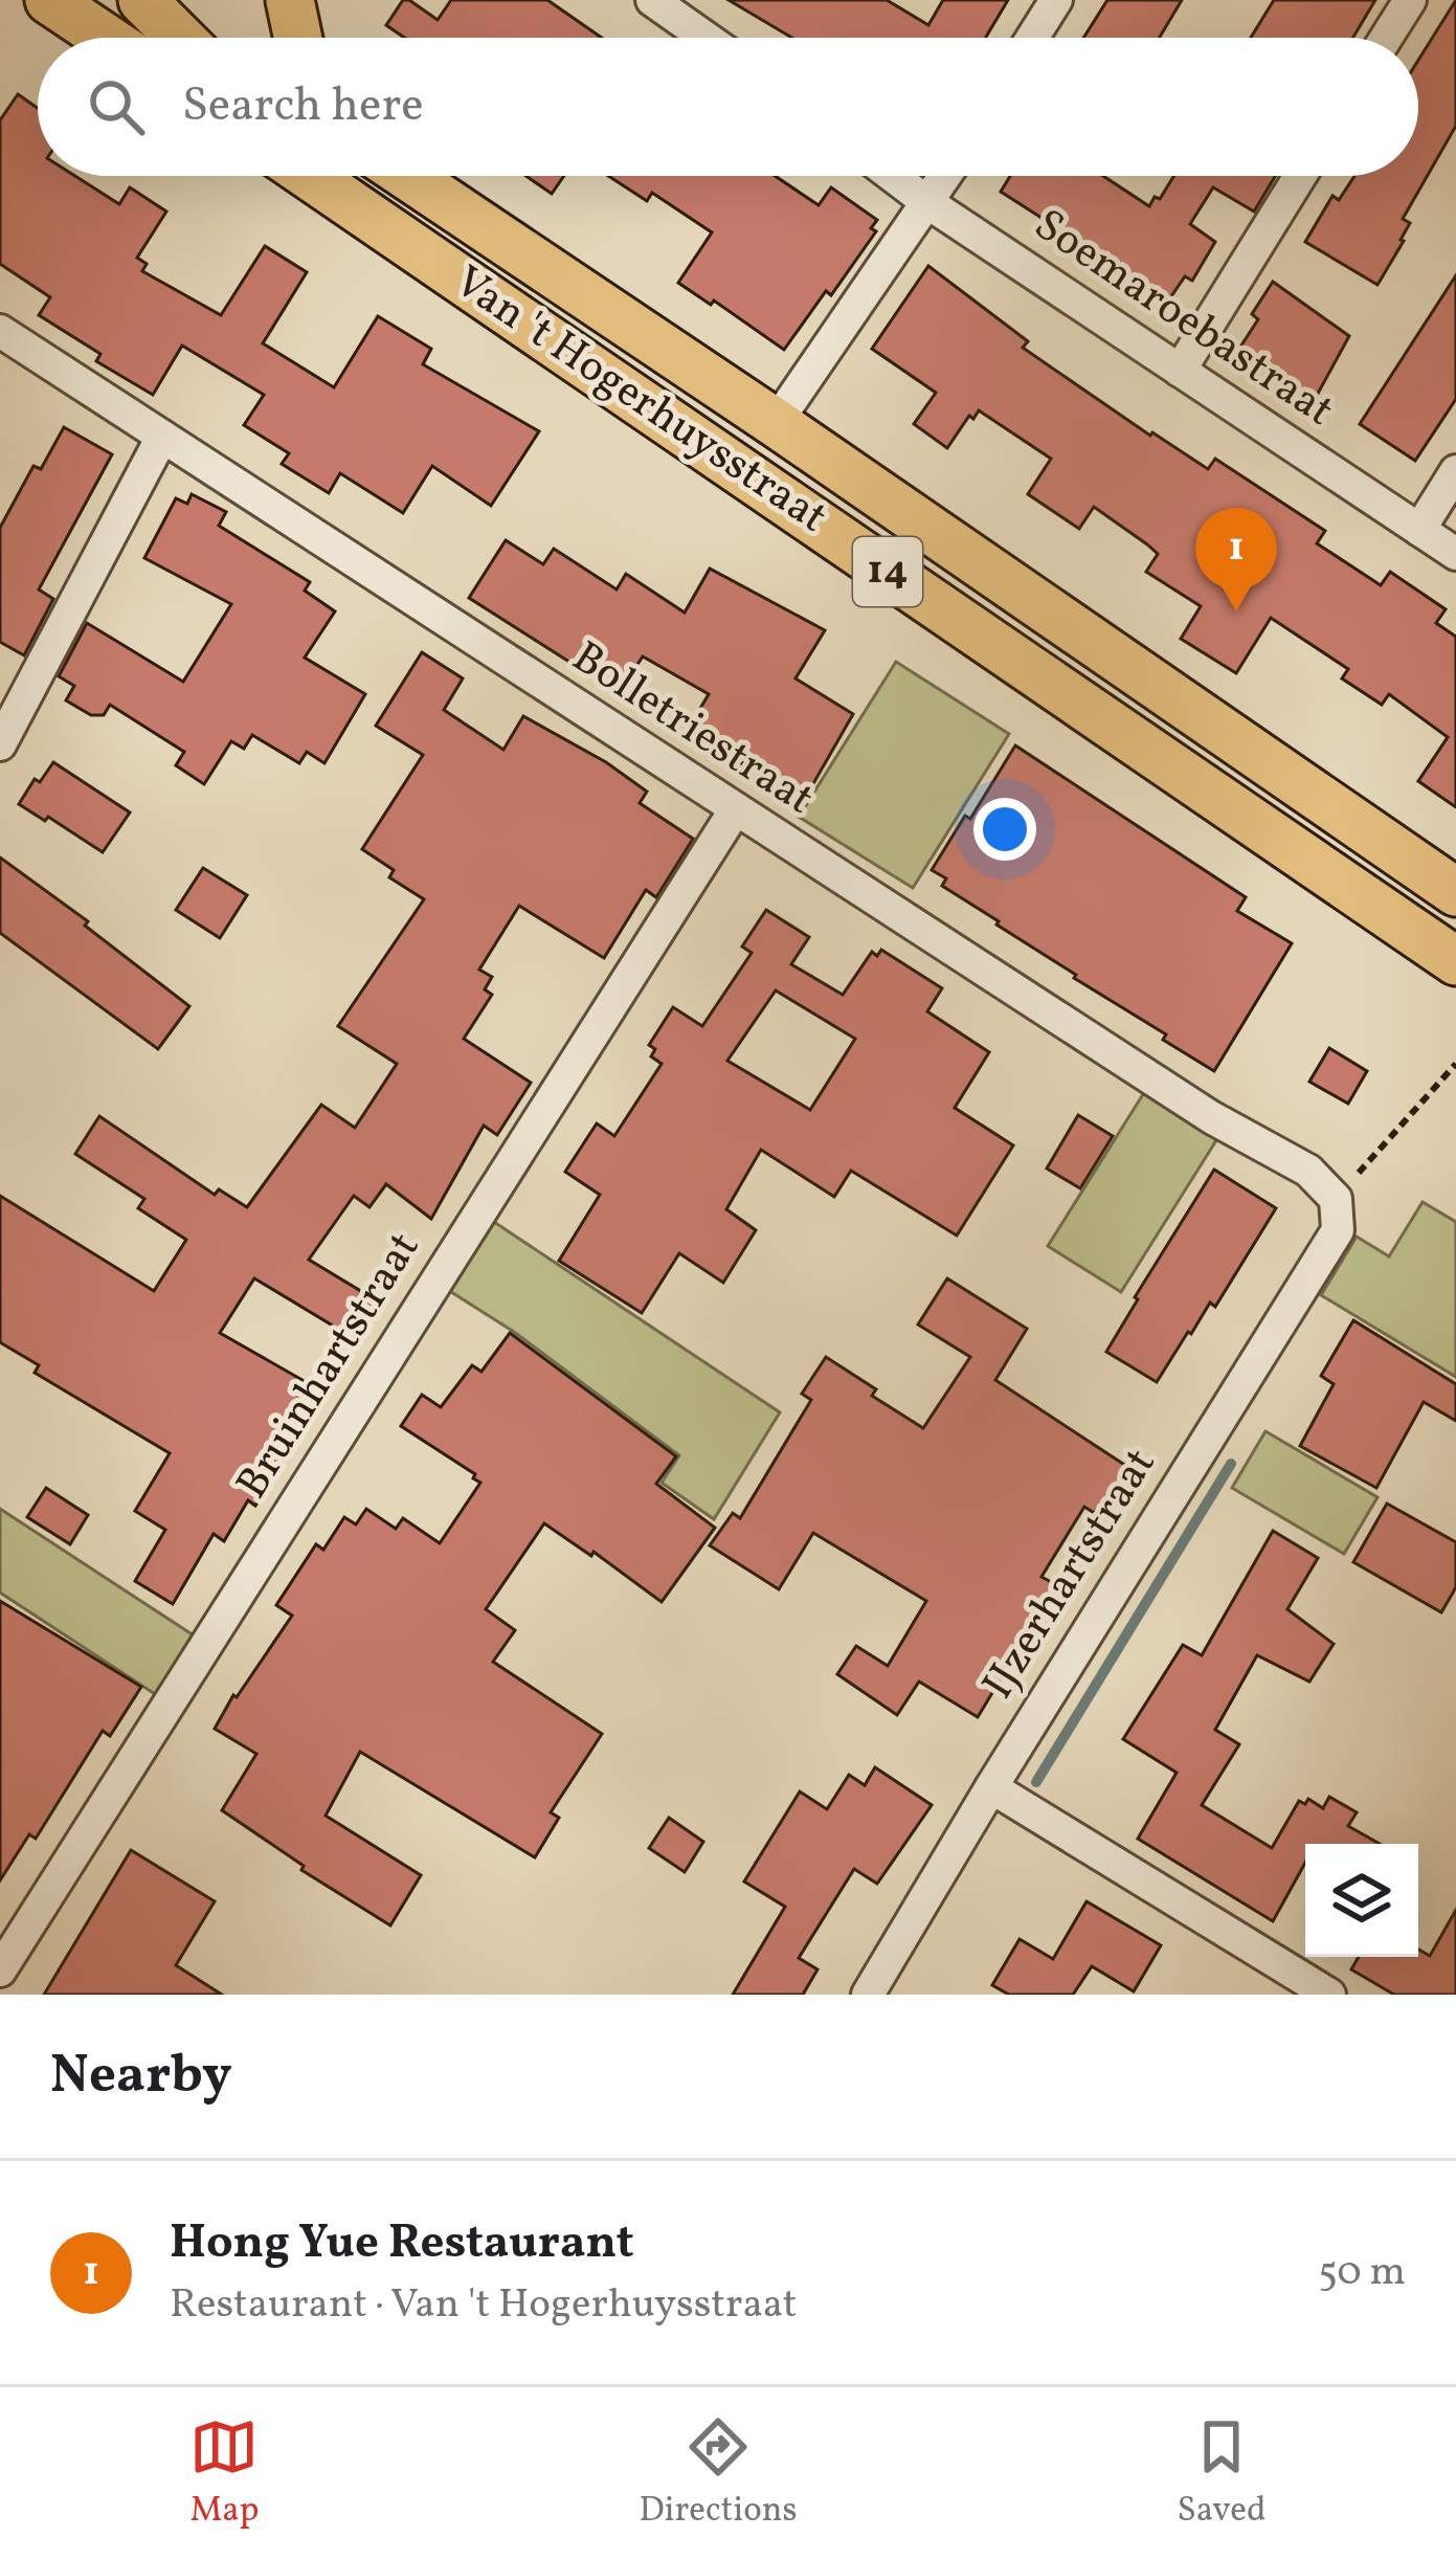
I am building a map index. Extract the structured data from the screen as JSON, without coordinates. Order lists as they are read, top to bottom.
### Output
{
  "streets": {
    "main road": ["Van 't Hogerhuysstraat", "14"],
    "street": [
      "Soemaroebastraat",
      "Bolletriestraat",
      "Bruinhartstraat",
      "IJzerhartstraat"
    ]
  },
  "crossings": [
    ["Bolletriestraat", "Bruinhartstraat"],
    ["Bolletriestraat", "IJzerhartstraat"]
  ],
  "page": {
    "search": "Search here",
    "pins": "1",
    "heading": "Nearby",
    "list": [
      {
        "mark": "1",
        "name": "Hong Yue Restaurant",
        "note": "Restaurant · Van 't Hogerhuysstraat",
        "value": "50 m"
      }
    ],
    "nav": ["Map", "Directions", "Saved"]
  }
}
